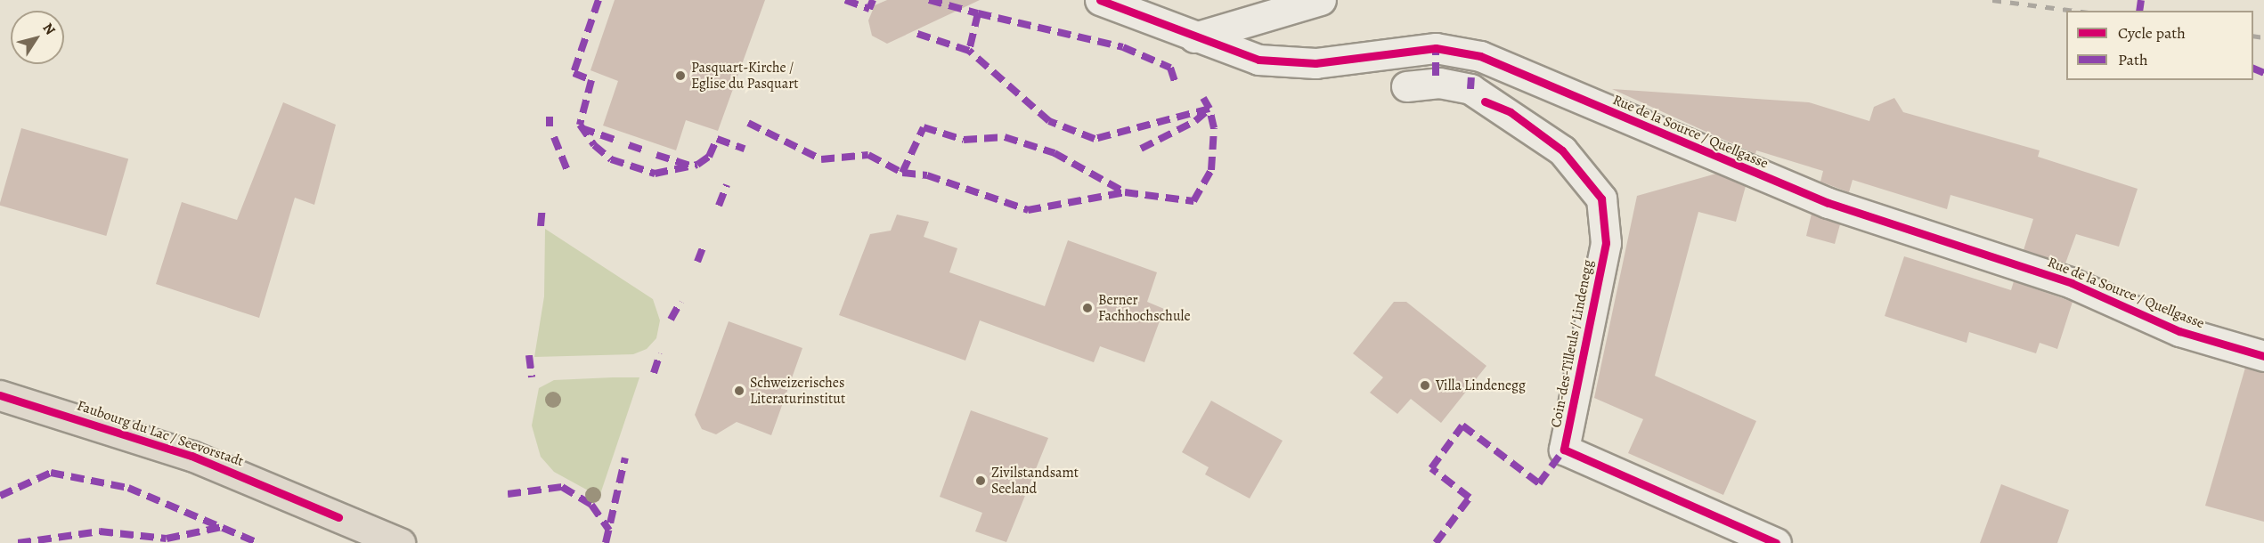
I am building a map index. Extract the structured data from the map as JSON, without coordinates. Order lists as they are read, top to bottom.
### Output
{
  "streets": {
    "main road": ["Faubourg du Lac / Seevorstadt"],
    "street": ["Rue de la Source / Quellgasse", "Coin-des-Tilleuls / Lindenegg"]
  },
  "places": [
    "Pasquart-Kirche / Eglise du Pasquart",
    "Berner Fachhochschule",
    "Villa Lindenegg",
    "Schweizerisches Literaturinstitut",
    "Zivilstandsamt Seeland"
  ],
  "legend": ["Cycle path", "Path"],
  "north": "top right"
}
